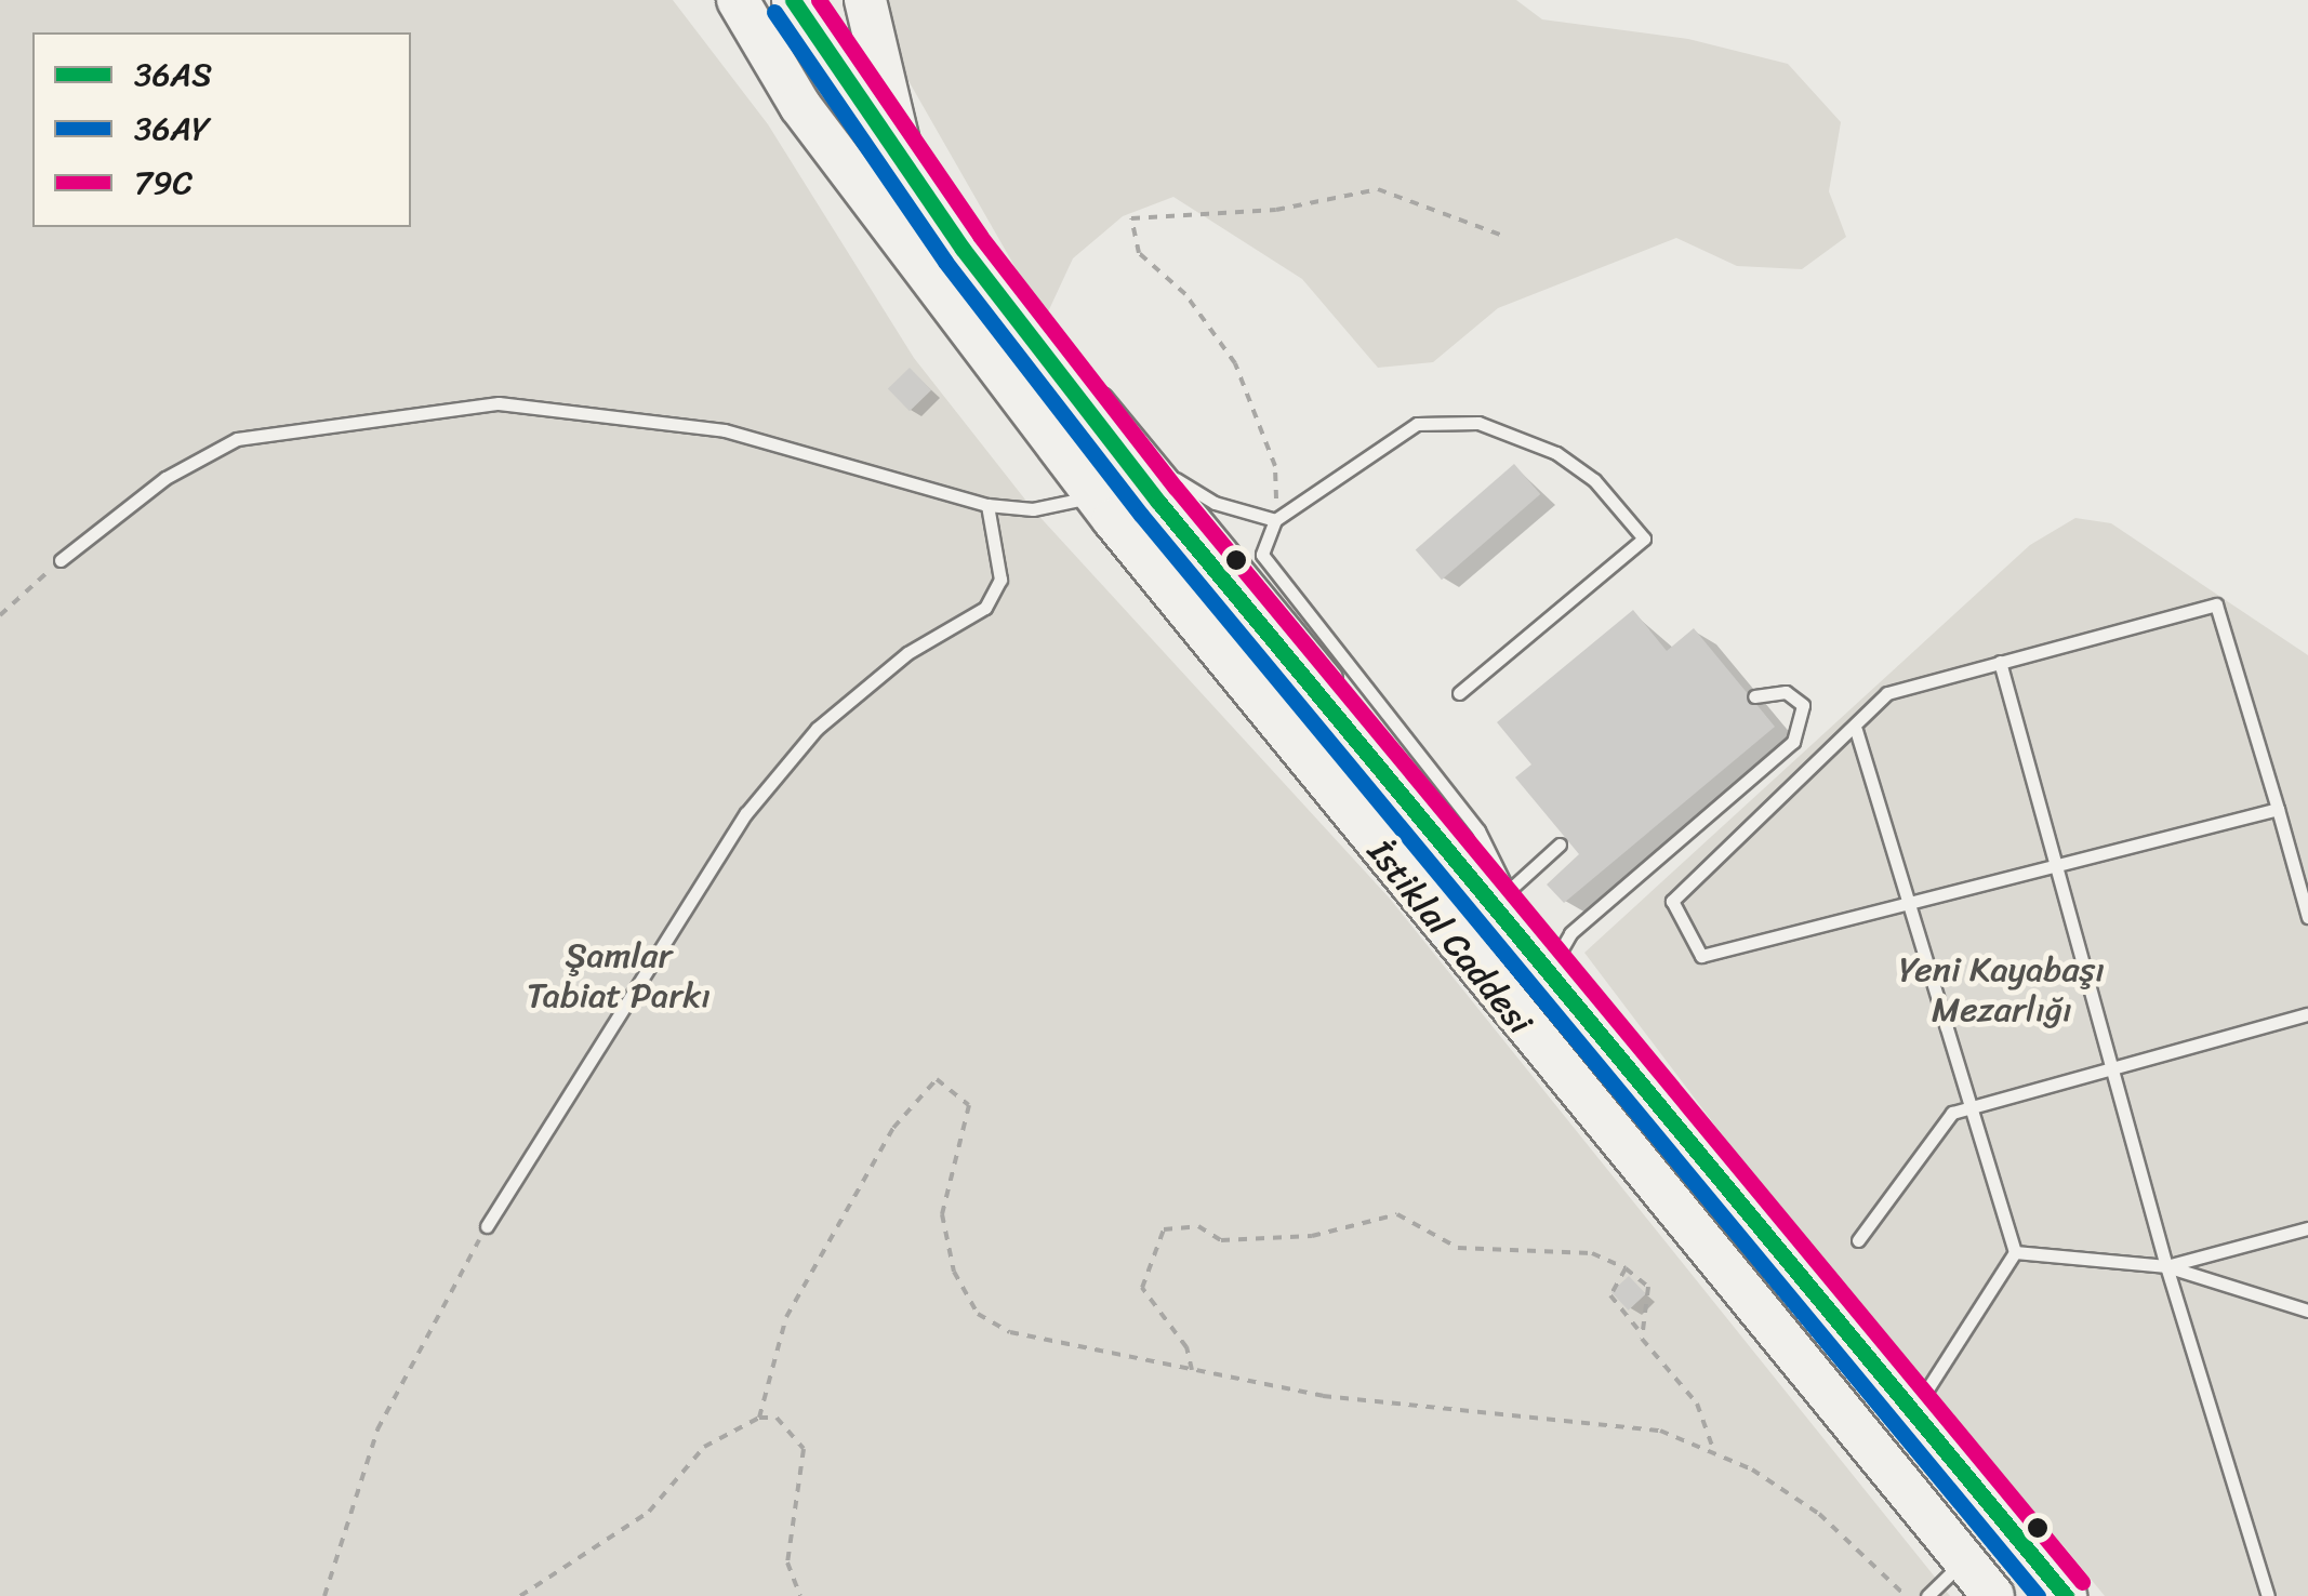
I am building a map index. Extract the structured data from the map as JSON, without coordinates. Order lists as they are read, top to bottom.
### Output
{
  "streets": {
    "main road": ["İstiklal Caddesi"]
  },
  "parks": ["Şamlar Tabiat Parkı", "Yeni Kayabaşı Mezarlığı"],
  "lines": ["transit line 36AS", "transit line 79C", "transit line 36AY"],
  "legend": ["36AS", "36AY", "79C"]
}
